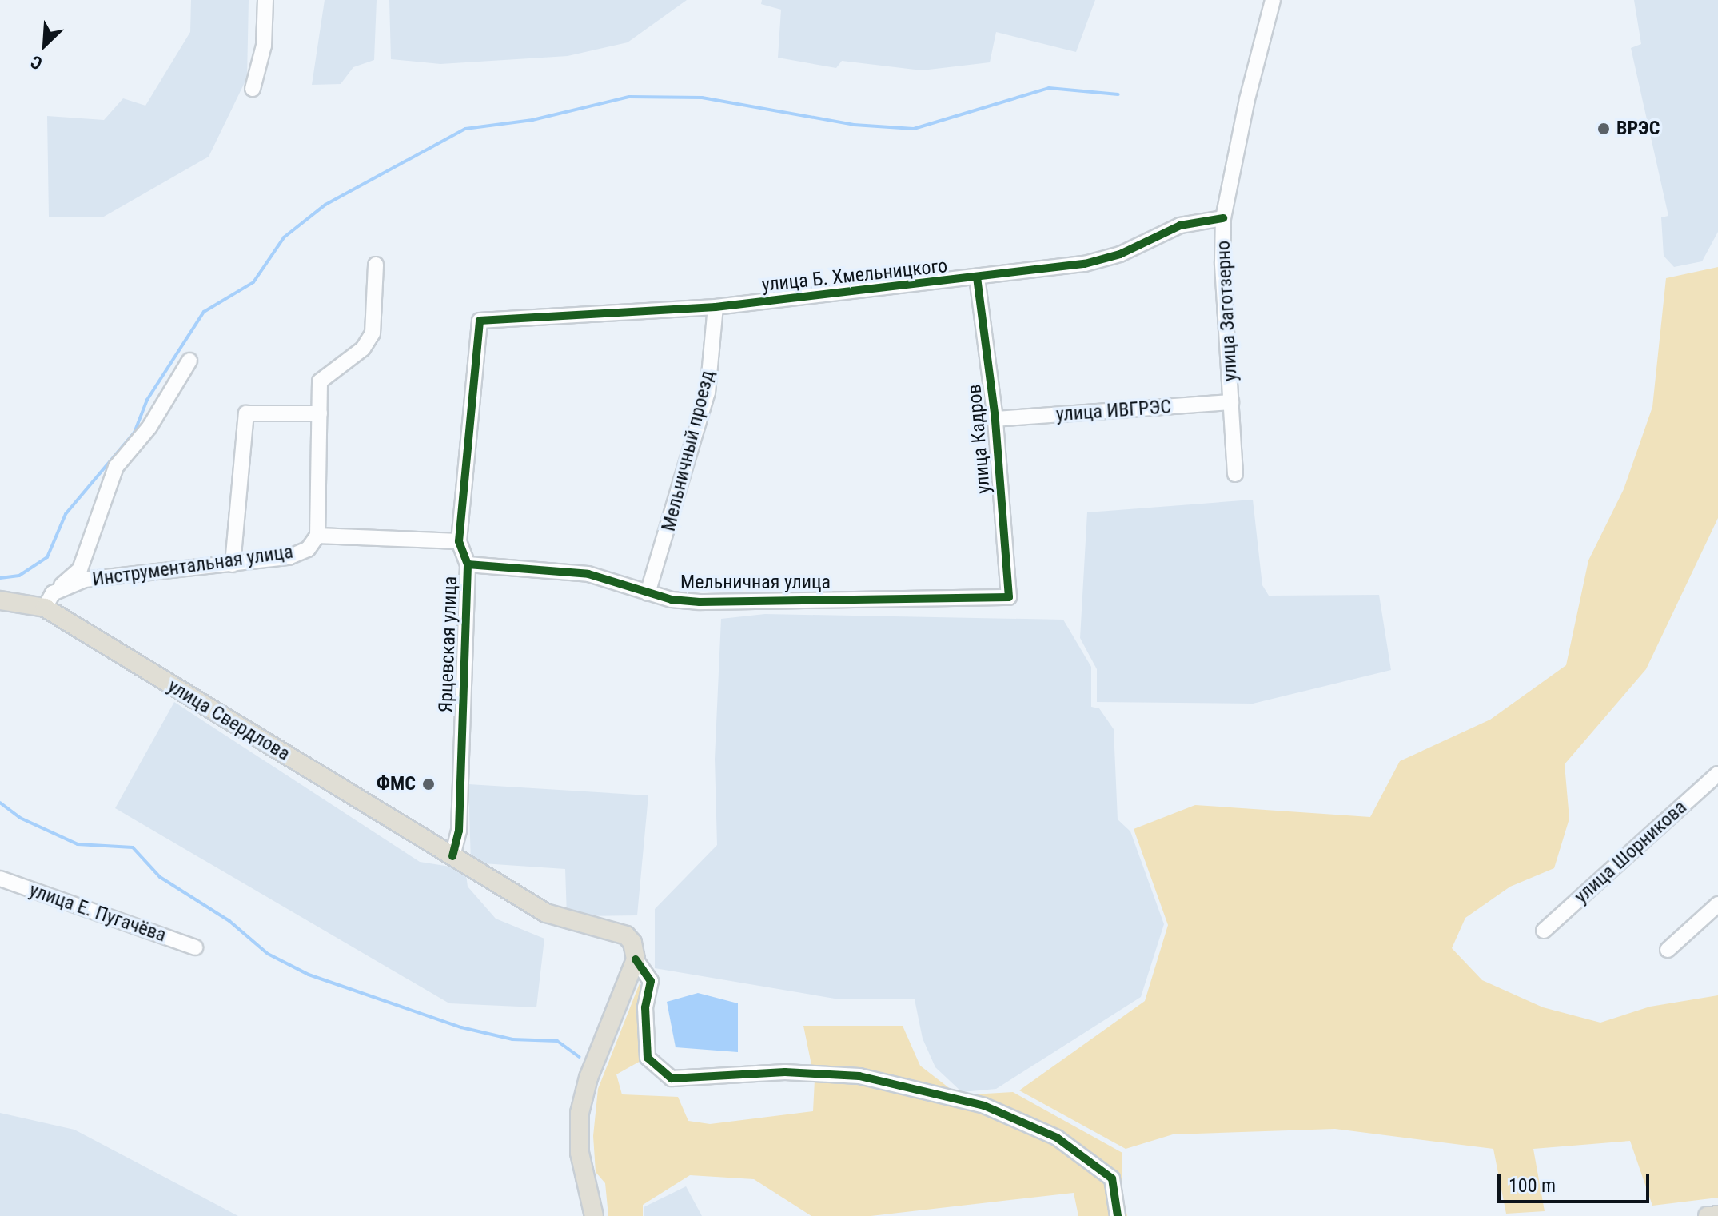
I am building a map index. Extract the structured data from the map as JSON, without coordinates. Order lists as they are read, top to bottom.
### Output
{
  "streets": {
    "main road": ["улица Свердлова"],
    "street": [
      "улица Б. Хмельницкого",
      "улица Заготзерно",
      "улица ИВГРЭС",
      "улица Кадров",
      "Мельничный проезд",
      "Инструментальная улица",
      "Мельничная улица",
      "Ярцевская улица",
      "улица Шорникова",
      "улица Е. Пугачёва"
    ]
  },
  "crossings": [
    ["улица Б. Хмельницкого", "улица Заготзерно"],
    ["улица Б. Хмельницкого", "улица Кадров"],
    ["улица Б. Хмельницкого", "Мельничный проезд"],
    ["улица Б. Хмельницкого", "Ярцевская улица"],
    ["улица Заготзерно", "улица ИВГРЭС"],
    ["улица ИВГРЭС", "улица Кадров"],
    ["улица Кадров", "Мельничная улица"],
    ["Мельничный проезд", "Мельничная улица"],
    ["Инструментальная улица", "Ярцевская улица"],
    ["Инструментальная улица", "улица Свердлова"],
    ["Мельничная улица", "Ярцевская улица"],
    ["Ярцевская улица", "улица Свердлова"]
  ],
  "places": ["ВРЭС", "ФМС"],
  "scale_bar": "100 m",
  "north": "bottom left"
}
